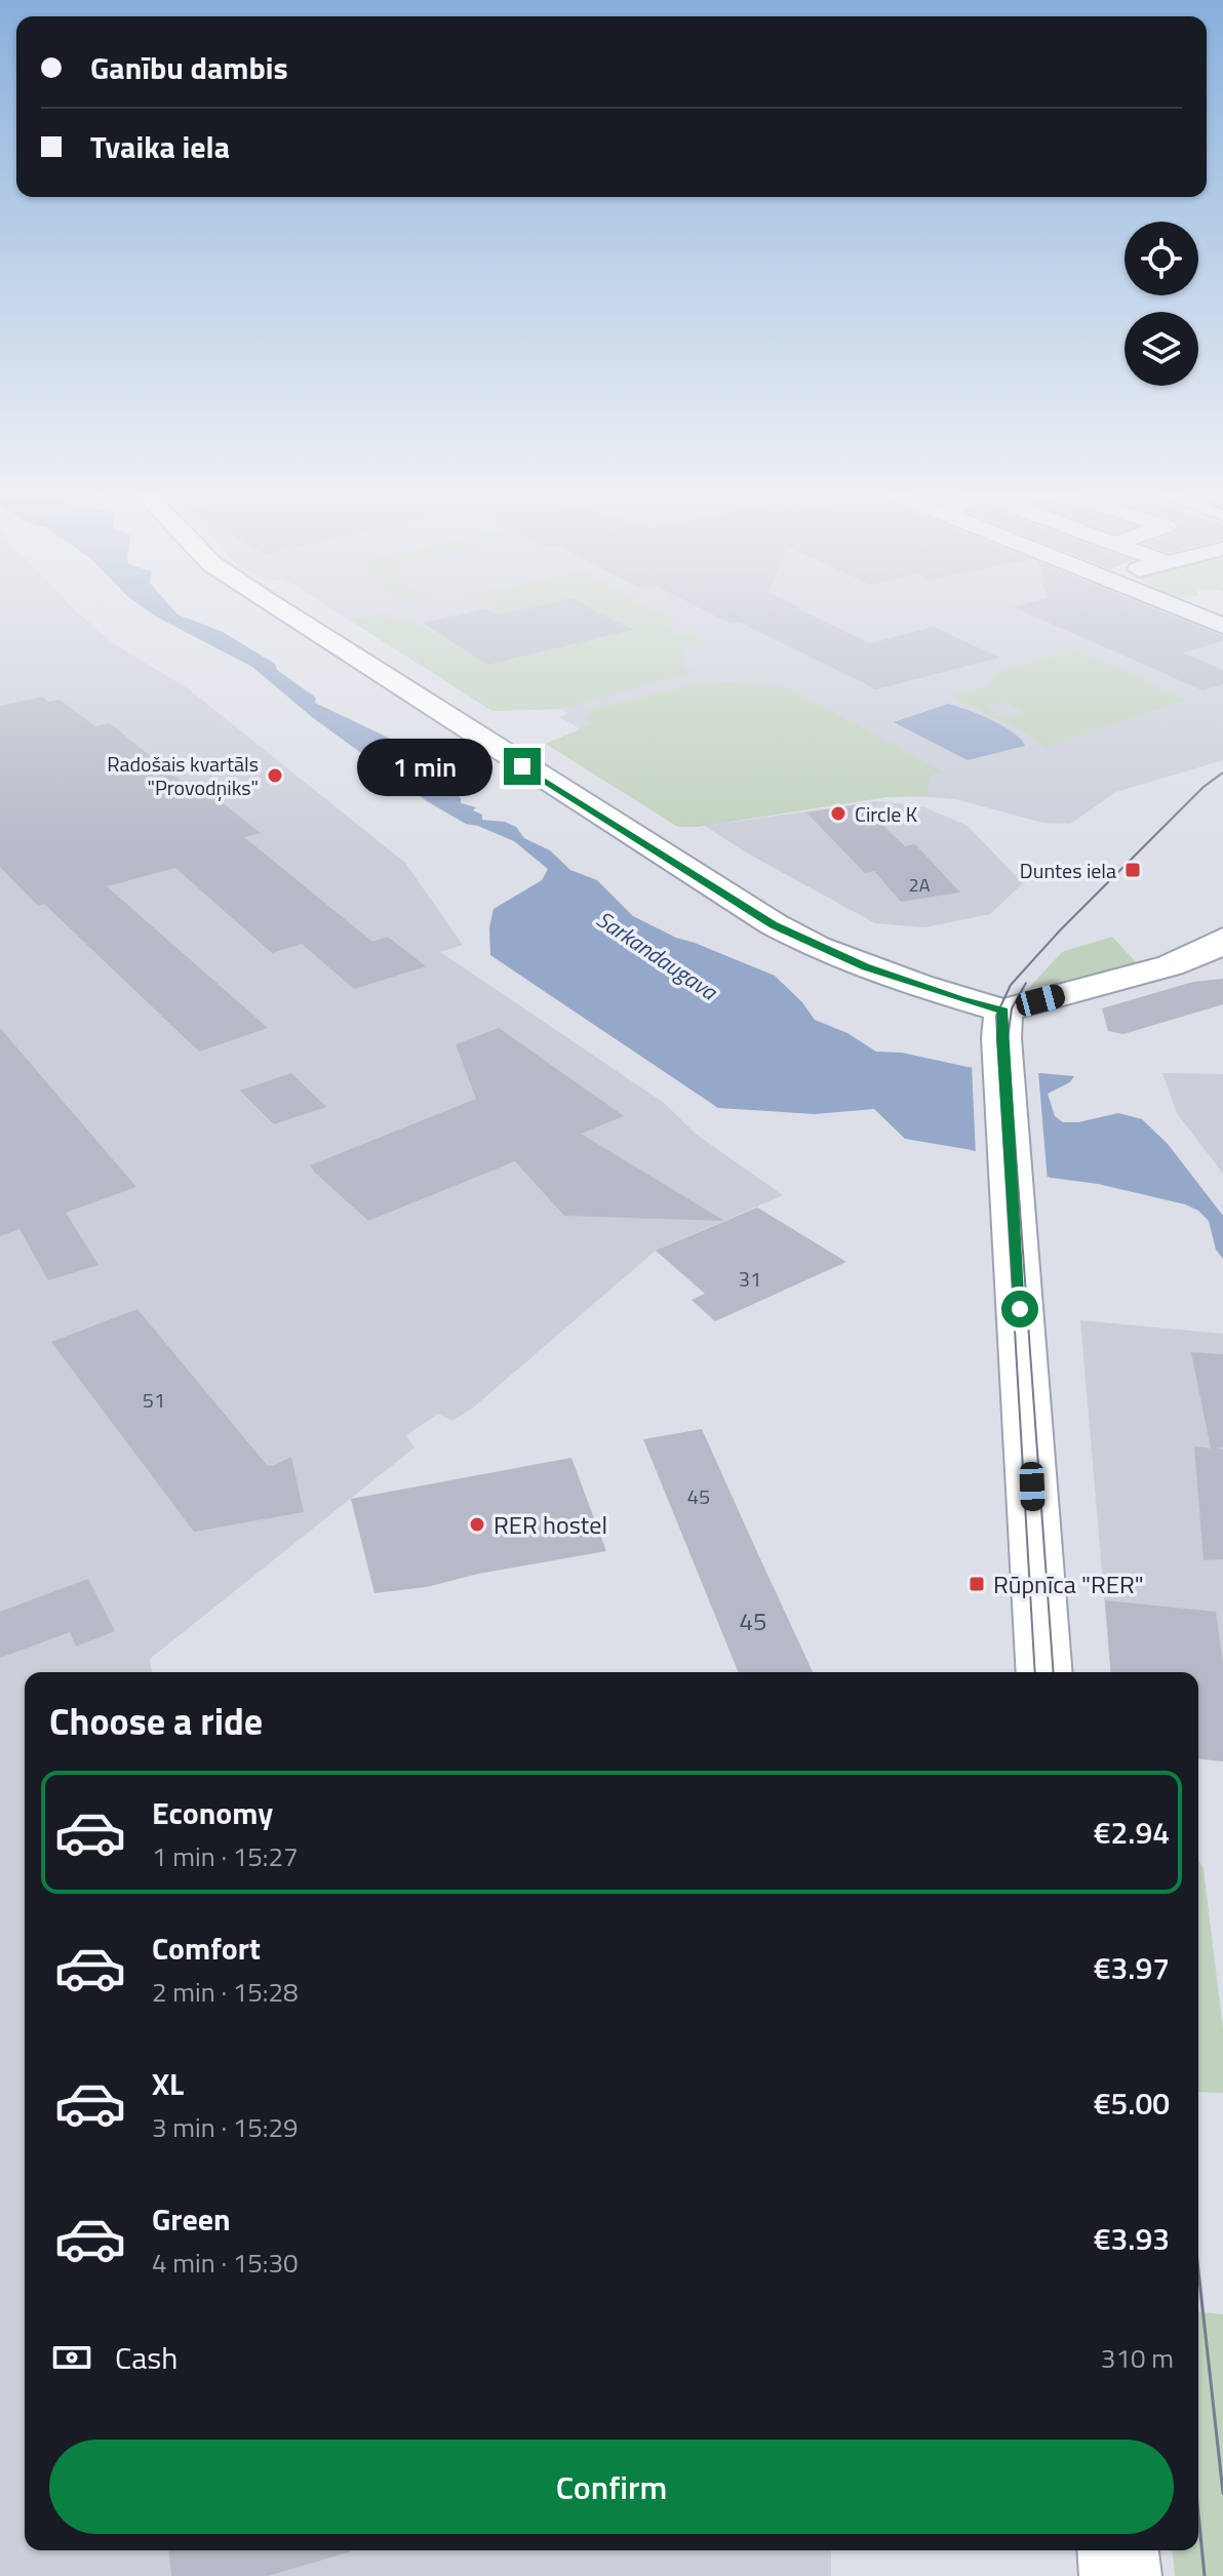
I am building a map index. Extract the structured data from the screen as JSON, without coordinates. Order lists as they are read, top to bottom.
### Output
{
  "water": ["Sarkandaugava"],
  "places": {
    "other": ["Radošais kvartāls \"Provodņiks\"", "Circle K", "RER hostel"],
    "transit": ["Duntes iela", "Rūpnīca \"RER\""]
  },
  "house_numbers": [
    "2A",
    "31",
    "51",
    "45",
    "45"
  ],
  "page": {
    "banner": ["Ganību dambis", "Tvaika iela"],
    "bubble": "1 min",
    "heading": "Choose a ride",
    "list": [
      {
        "name": "Economy",
        "note": "1 min · 15:27",
        "value": "€2.94"
      },
      {
        "name": "Comfort",
        "note": "2 min · 15:28",
        "value": "€3.97"
      },
      {
        "name": "XL",
        "note": "3 min · 15:29",
        "value": "€5.00"
      },
      {
        "name": "Green",
        "note": "4 min · 15:30",
        "value": "€3.93"
      }
    ],
    "pay": ["Cash", "310 m"],
    "buttons": "Confirm"
  }
}
